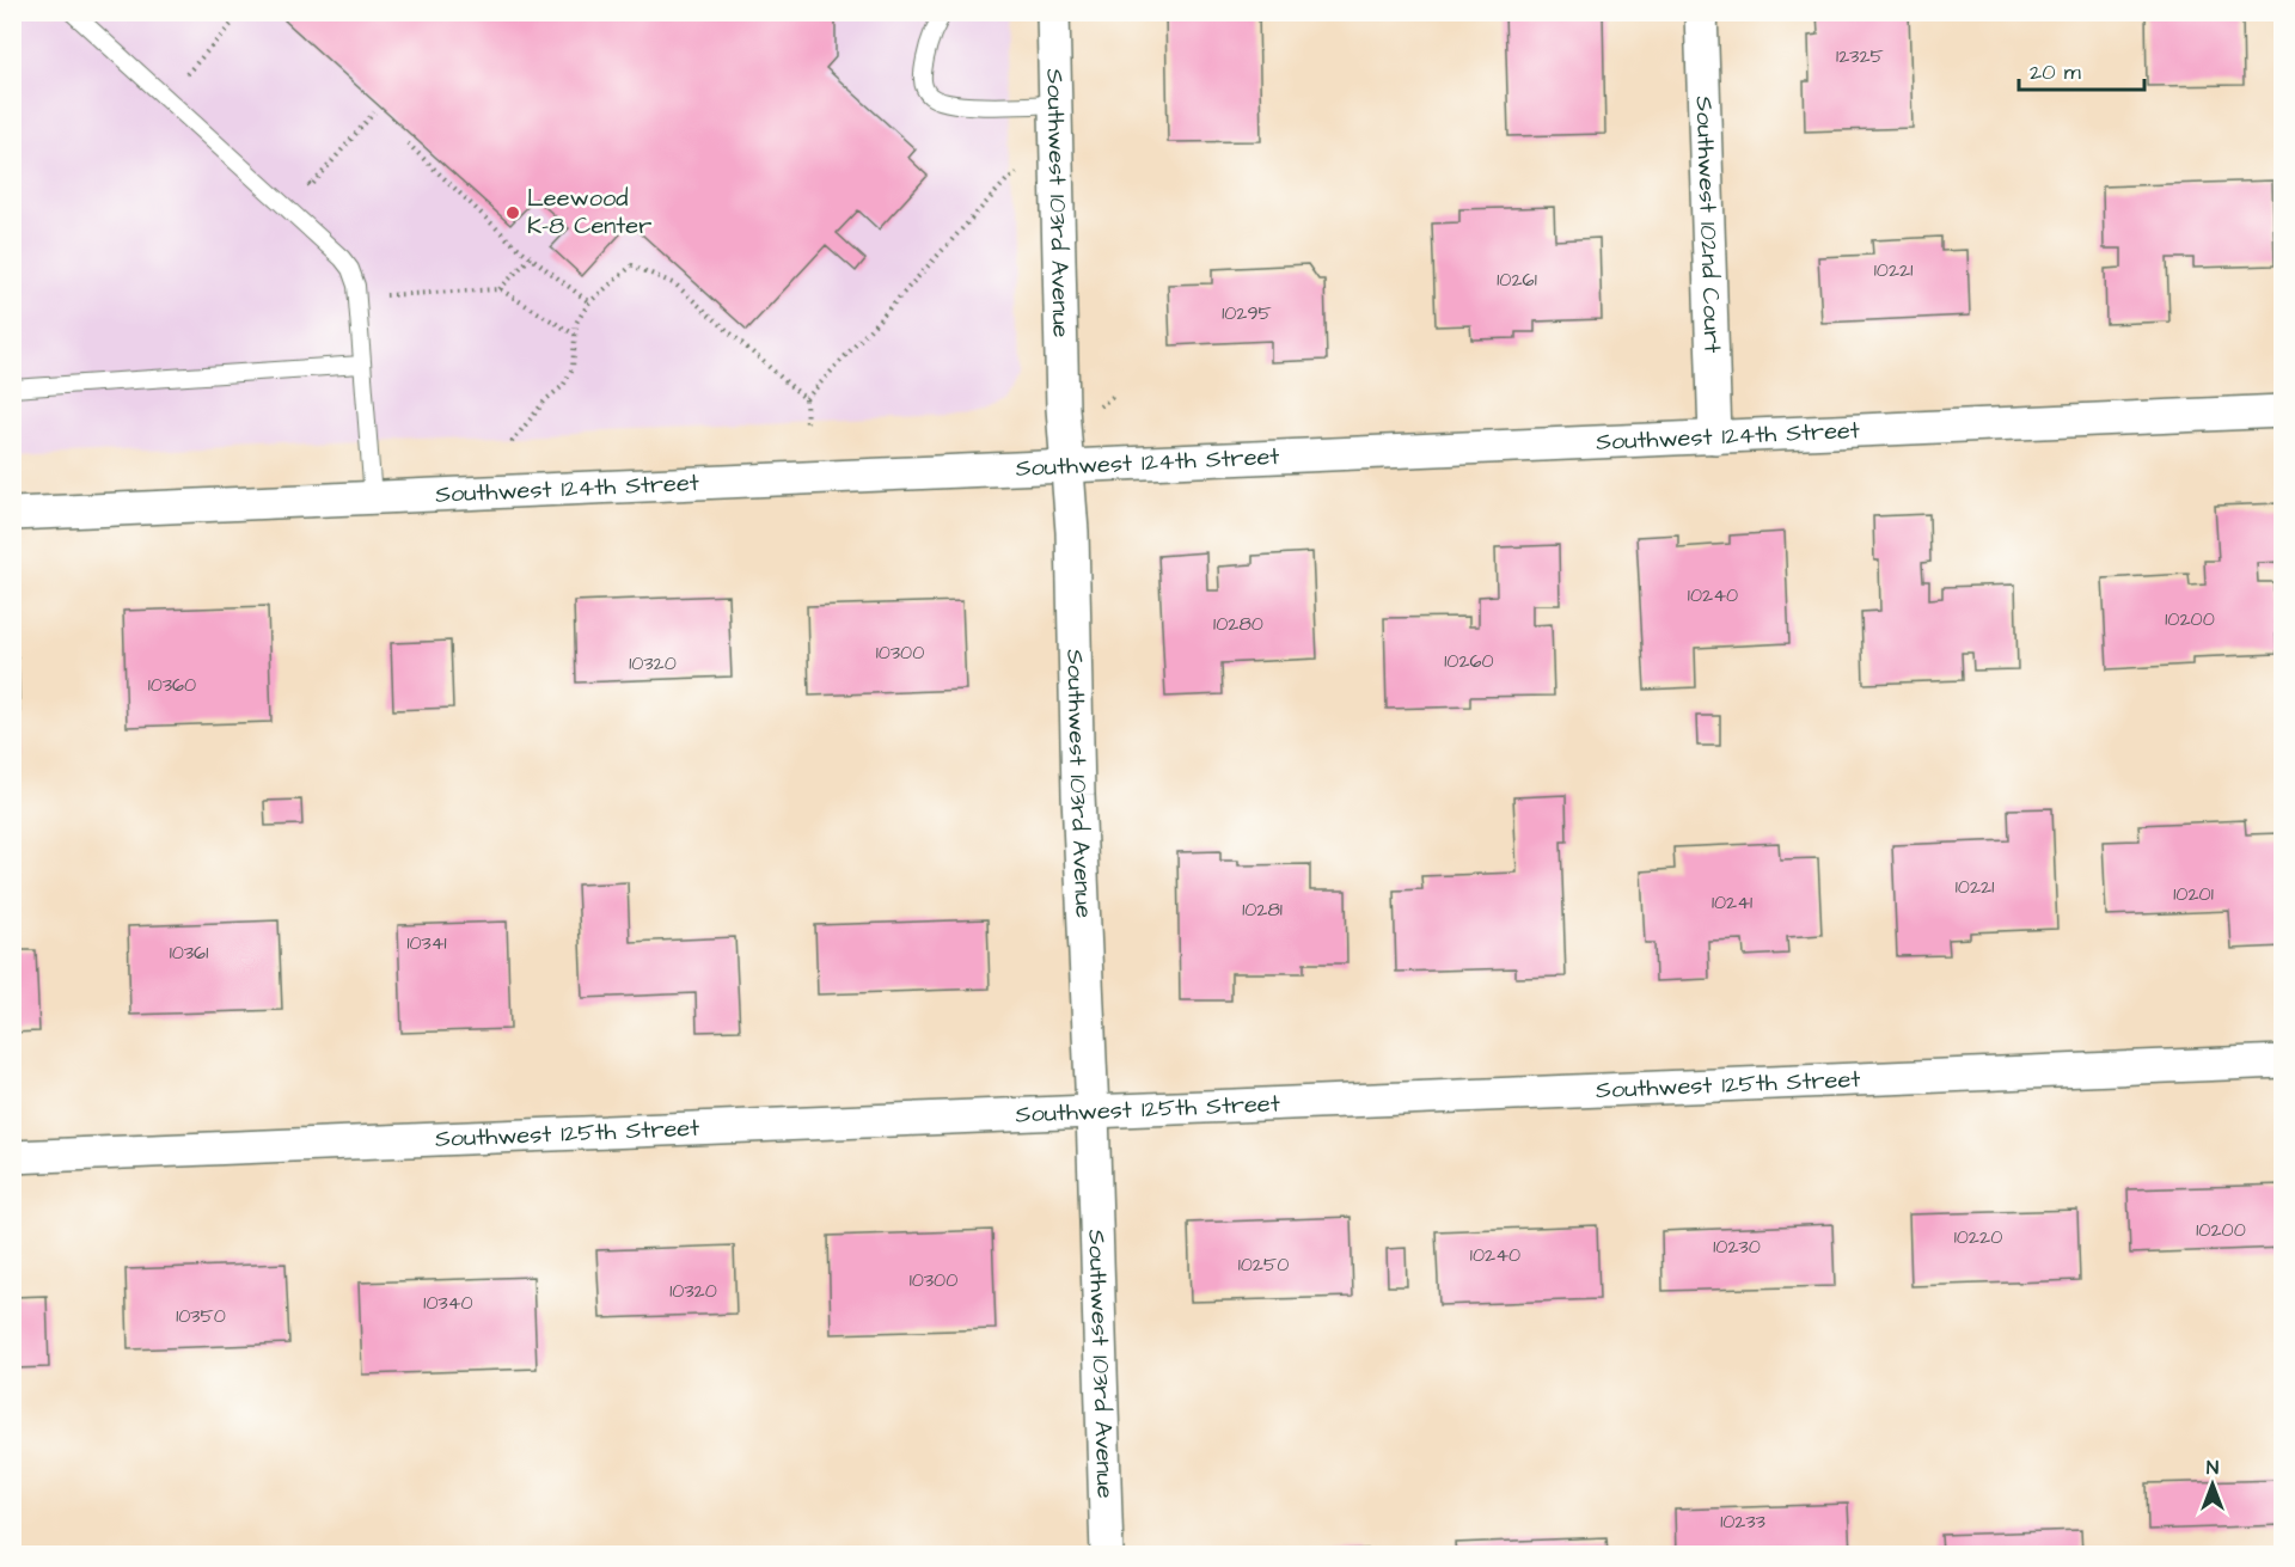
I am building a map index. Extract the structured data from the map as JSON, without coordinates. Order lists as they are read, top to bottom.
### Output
{
  "streets": {
    "street": [
      "Southwest 103rd Avenue",
      "Southwest 102nd Court",
      "Southwest 124th Street",
      "Southwest 125th Street"
    ]
  },
  "crossings": [
    ["Southwest 103rd Avenue", "Southwest 124th Street"],
    ["Southwest 103rd Avenue", "Southwest 125th Street"],
    ["Southwest 102nd Court", "Southwest 124th Street"]
  ],
  "places": ["Leewood K-8 Center"],
  "house_numbers": [
    "12325",
    "10221",
    "10261",
    "10295",
    "10240",
    "10200",
    "10280",
    "10300",
    "10260",
    "10320",
    "10360",
    "10221",
    "10201",
    "10241",
    "10281",
    "10341",
    "10361",
    "10200",
    "10220",
    "10230",
    "10240",
    "10250",
    "10300",
    "10320",
    "10340",
    "10350",
    "10233"
  ],
  "scale_bar": "20 m",
  "north": "top"
}
